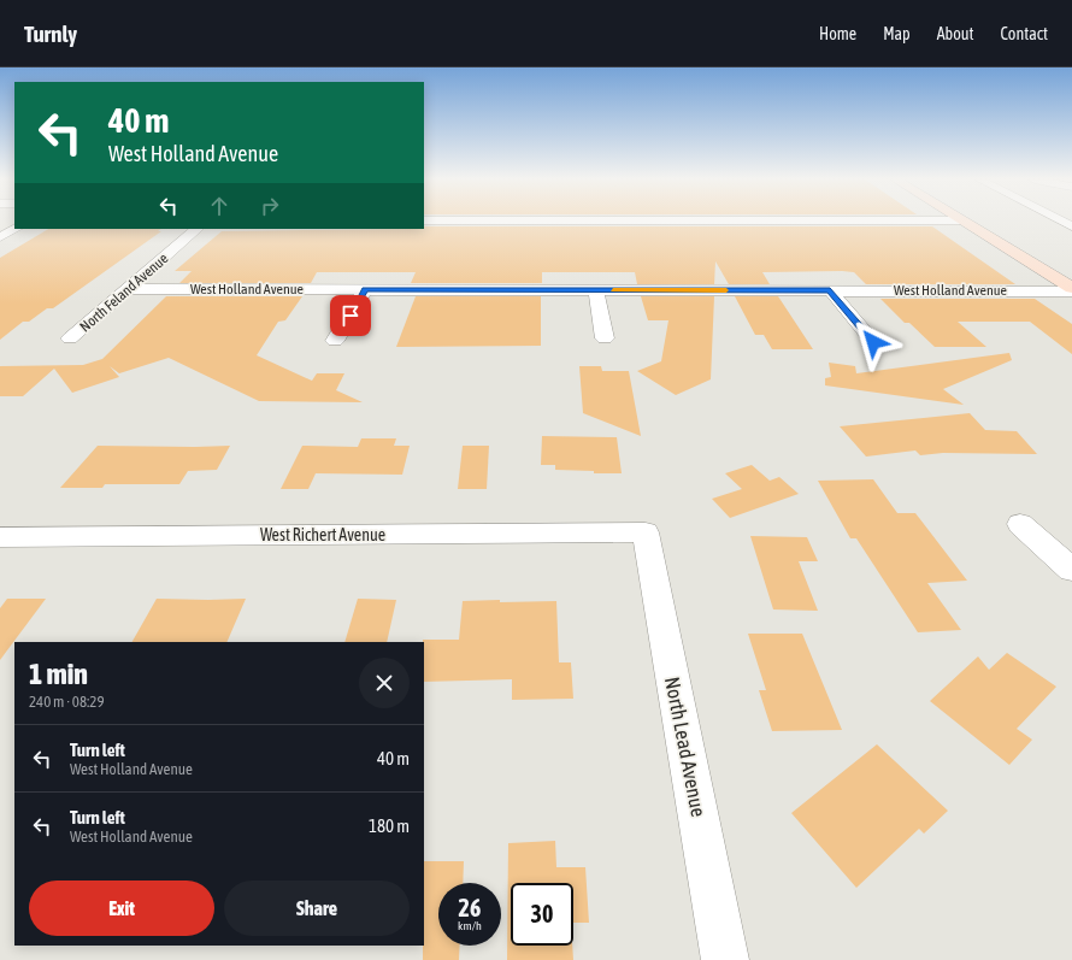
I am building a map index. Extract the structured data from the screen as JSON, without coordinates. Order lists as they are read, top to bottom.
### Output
{
  "streets": {
    "street": [
      "West Holland Avenue",
      "North Feland Avenue",
      "West Richert Avenue",
      "North Lead Avenue"
    ]
  },
  "crossings": [
    ["West Holland Avenue", "North Feland Avenue"],
    ["West Richert Avenue", "North Lead Avenue"]
  ],
  "page": {
    "header": "Turnly",
    "nav": [
      "Home",
      "Map",
      "About",
      "Contact"
    ],
    "turn": ["40 m", "West Holland Avenue"],
    "heading": ["1 min", "240 m · 08:29"],
    "list": [
      {
        "name": "Turn left",
        "note": "West Holland Avenue",
        "value": "40 m"
      },
      {
        "name": "Turn left",
        "note": "West Holland Avenue",
        "value": "180 m"
      }
    ],
    "buttons": ["Exit", "Share"],
    "speed": "26 km/h",
    "limit": "30"
  }
}
